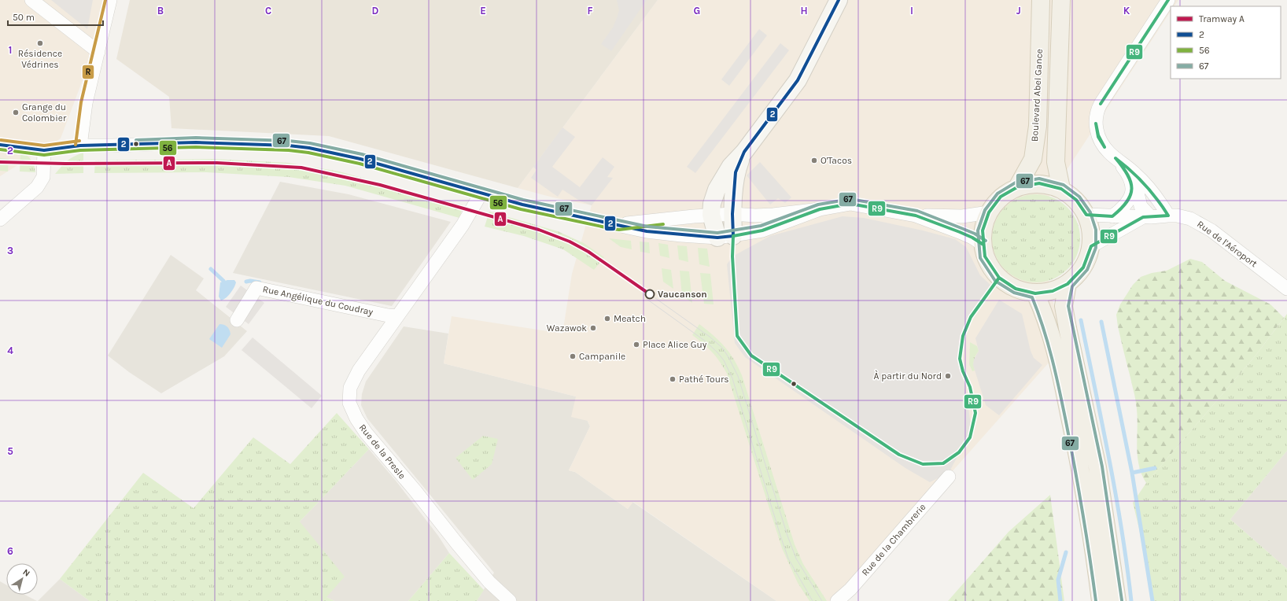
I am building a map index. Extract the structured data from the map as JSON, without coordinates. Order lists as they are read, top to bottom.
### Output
{
  "streets": {
    "main road": ["Boulevard Abel Gance"],
    "street": [
      "Rue de l'Aéroport",
      "Rue Angélique du Coudray",
      "Rue de la Presle",
      "Rue de la Chambrerie"
    ]
  },
  "crossings": [
    ["Boulevard Abel Gance", "Rue de l'Aéroport"],
    ["Rue Angélique du Coudray", "Rue de la Presle"]
  ],
  "places": [
    "Résidence Védrines",
    "Grange du Colombier",
    "O'Tacos",
    "Vaucanson",
    "Meatch",
    "Wazawok",
    "Place Alice Guy",
    "Campanile",
    "À partir du Nord",
    "Pathé Tours"
  ],
  "lines": [
    "transit line 2",
    "transit line R",
    "transit line R9",
    "transit line 67",
    "transit line 56",
    "tram line A"
  ],
  "legend": [
    "Tramway A",
    "2",
    "56",
    "67"
  ],
  "scale_bar": "50 m",
  "north": "top right",
  "grid": {
    "columns": [
      "B",
      "C",
      "D",
      "E",
      "F",
      "G",
      "H",
      "I",
      "J",
      "K"
    ],
    "rows": [
      "1",
      "2",
      "3",
      "4",
      "5",
      "6"
    ]
  }
}
